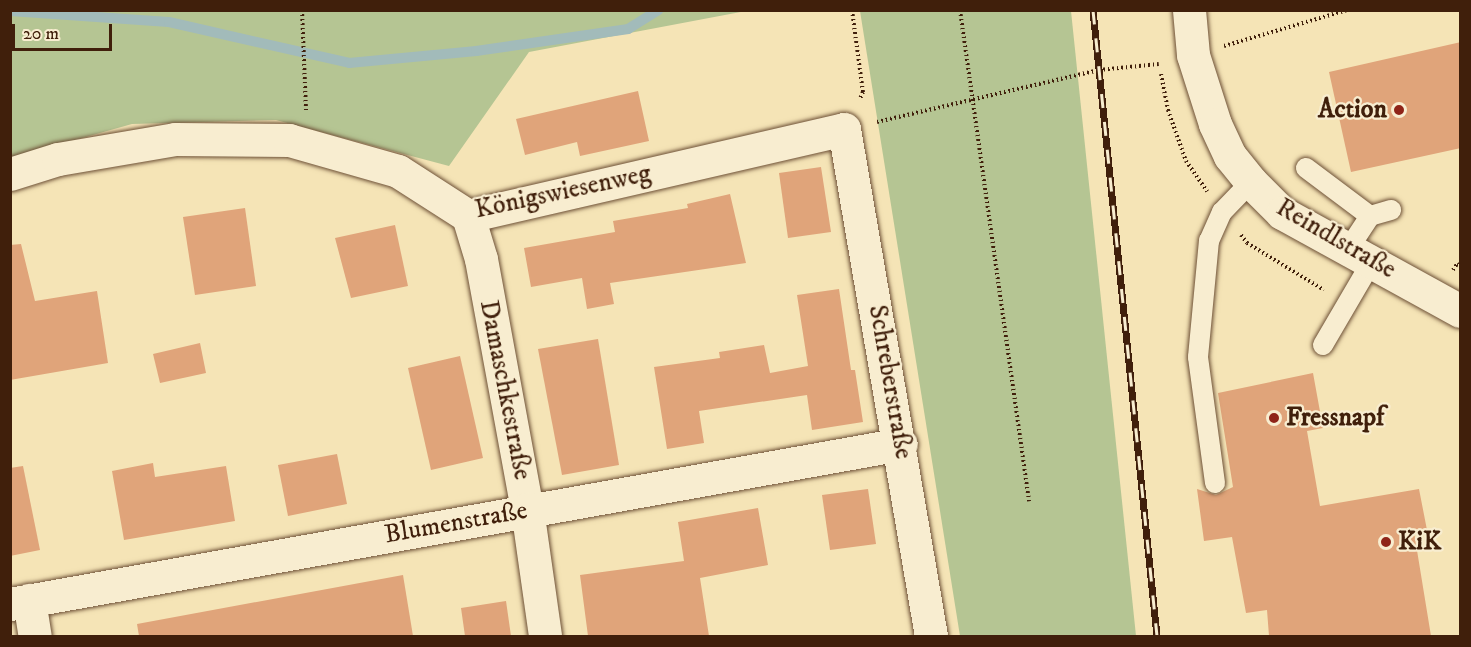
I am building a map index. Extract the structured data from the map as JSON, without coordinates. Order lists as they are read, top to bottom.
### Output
{
  "streets": {
    "street": [
      "Königswiesenweg",
      "Reindlstraße",
      "Schreberstraße",
      "Damaschkestraße",
      "Blumenstraße"
    ]
  },
  "crossings": [
    ["Königswiesenweg", "Schreberstraße"],
    ["Königswiesenweg", "Damaschkestraße"],
    ["Schreberstraße", "Blumenstraße"],
    ["Damaschkestraße", "Blumenstraße"]
  ],
  "places": ["Action", "Fressnapf", "KiK"],
  "scale_bar": "20 m"
}
